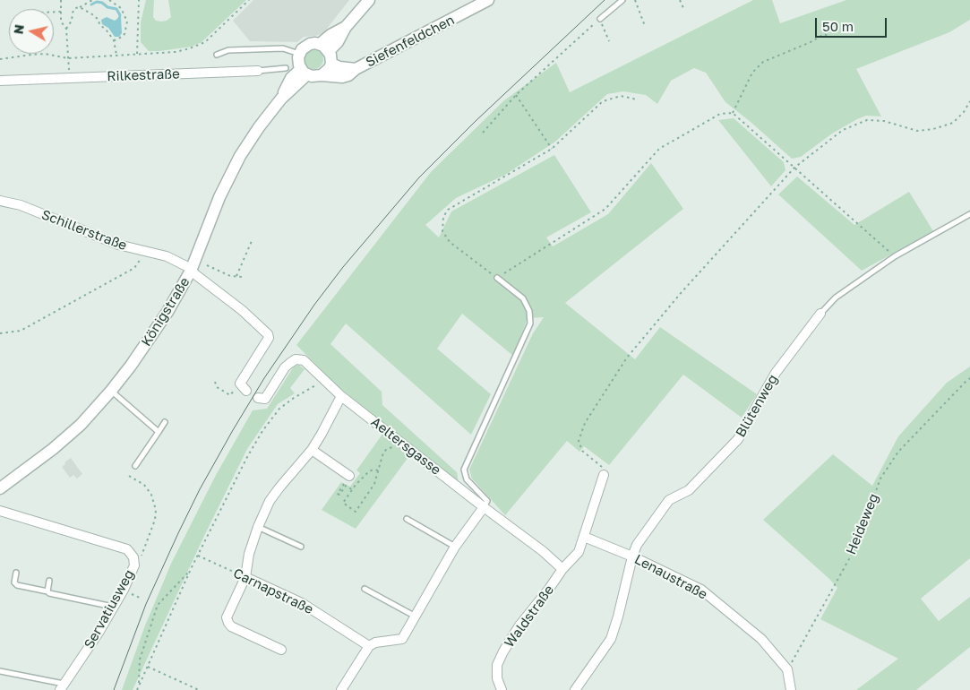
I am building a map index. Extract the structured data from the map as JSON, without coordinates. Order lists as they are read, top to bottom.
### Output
{
  "streets": {
    "street": [
      "Siefenfeldchen",
      "Rilkestraße",
      "Schillerstraße",
      "Königstraße",
      "Blütenweg",
      "Aeltersgasse",
      "Lenaustraße",
      "Carnapstraße",
      "Servatiusweg",
      "Waldstraße"
    ],
    "path": ["Heideweg"]
  },
  "crossings": [
    ["Siefenfeldchen", "Königstraße"],
    ["Schillerstraße", "Königstraße"],
    ["Blütenweg", "Lenaustraße"],
    ["Aeltersgasse", "Waldstraße"],
    ["Heideweg", "Lenaustraße"]
  ],
  "scale_bar": "50 m",
  "north": "left"
}
